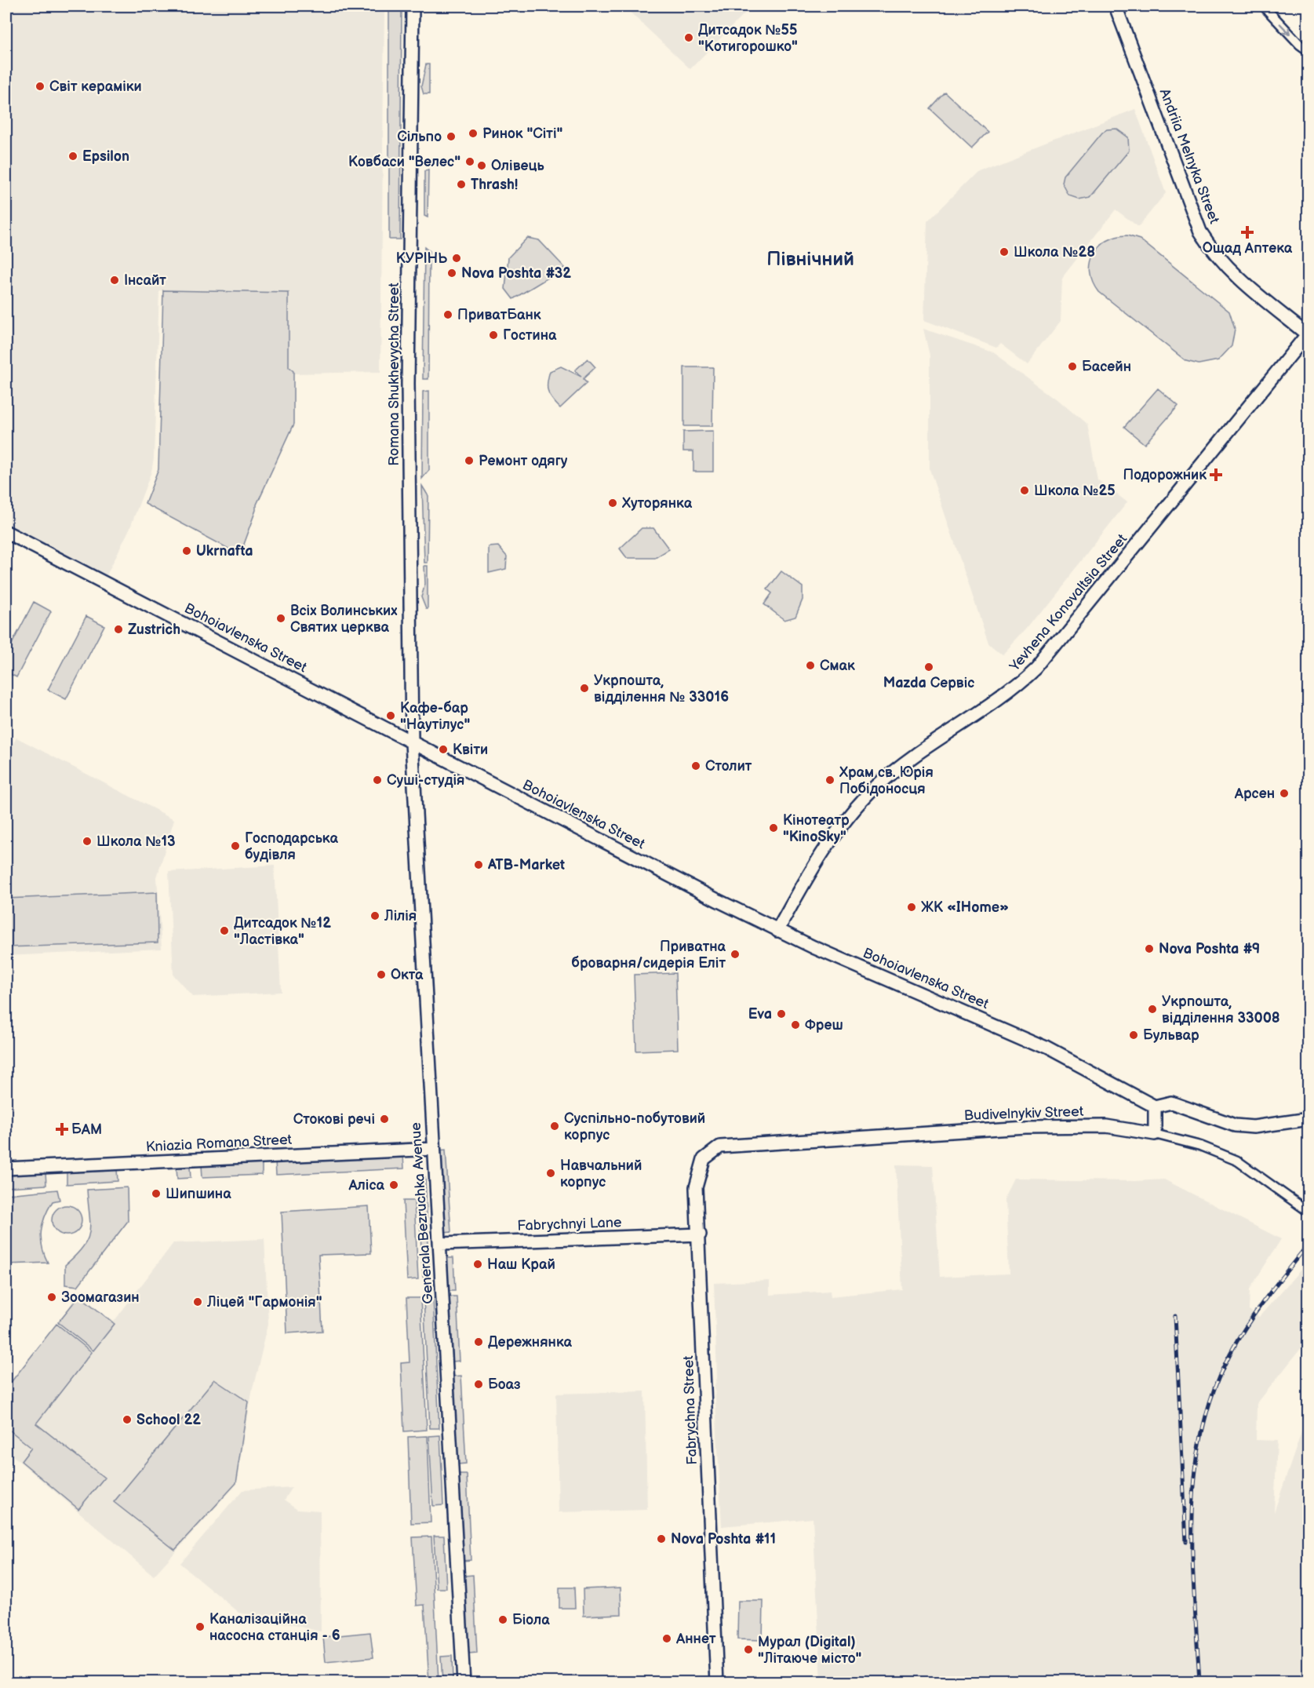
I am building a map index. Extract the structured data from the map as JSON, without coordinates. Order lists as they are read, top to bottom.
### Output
{
  "streets": {
    "street": [
      "Andriia Melnyka Street",
      "Romana Shukhevycha Street",
      "Yevhena Konovaltsia Street",
      "Bohoiavlenska Street",
      "Budivelnykiv Street",
      "Kniazia Romana Street",
      "Generala Bezruchka Avenue",
      "Fabrychnyi Lane",
      "Fabrychna Street"
    ]
  },
  "crossings": [
    ["Andriia Melnyka Street", "Yevhena Konovaltsia Street"],
    ["Romana Shukhevycha Street", "Bohoiavlenska Street"],
    ["Romana Shukhevycha Street", "Generala Bezruchka Avenue"],
    ["Yevhena Konovaltsia Street", "Bohoiavlenska Street"],
    ["Bohoiavlenska Street", "Generala Bezruchka Avenue"],
    ["Budivelnykiv Street", "Fabrychna Street"],
    ["Kniazia Romana Street", "Generala Bezruchka Avenue"],
    ["Generala Bezruchka Avenue", "Fabrychnyi Lane"],
    ["Fabrychnyi Lane", "Fabrychna Street"]
  ],
  "districts": ["Північний"],
  "places": {
    "other": [
      "Дитсадок №55 \"Котигорошко\"",
      "Світ кераміки",
      "Ринок \"Сіті\"",
      "Сільпо",
      "Epsilon",
      "Ковбаси \"Велес\"",
      "Олівець",
      "Thrash!",
      "Школа №28",
      "КУРІНЬ",
      "Nova Poshta #32",
      "Інсайт",
      "ПриватБанк",
      "Гостина",
      "Басейн",
      "Ремонт одягу",
      "Школа №25",
      "Хуторянка",
      "Ukrnafta",
      "Всіх Волинських Святих церква",
      "Zustrich",
      "Смак",
      "Mazda Сервіс",
      "Укрпошта, відділення № 33016",
      "Кафе-бар \"Наутілус\"",
      "Квіти",
      "Столит",
      "Суші-студія",
      "Храм св. Юрія Побідоносця",
      "Арсен",
      "Кінотеатр \"KinoSky\"",
      "Школа №13",
      "Господарська будівля",
      "ATB-Market",
      "ЖК «IHome»",
      "Лілія",
      "Дитсадок №12 \"Ластівка\"",
      "Nova Poshta #9",
      "Приватна броварня/сидерія Еліт",
      "Окта",
      "Укрпошта, відділення 33008",
      "Eva",
      "Фреш",
      "Бульвар",
      "Стокові речі",
      "Суспільно-побутовий корпус",
      "Навчальний корпус",
      "Аліса",
      "Шипшина",
      "Наш Край",
      "Зоомагазин",
      "Ліцей \"Гармонія\"",
      "Дережнянка",
      "Боаз",
      "School 22",
      "Nova Poshta #11",
      "Біола",
      "Каналізаційна насосна станція - 6",
      "Аннет",
      "Мурал (Digital) \"Літаюче місто\""
    ],
    "health": ["Ощад Аптека", "Подорожник", "БАМ"]
  }
}
